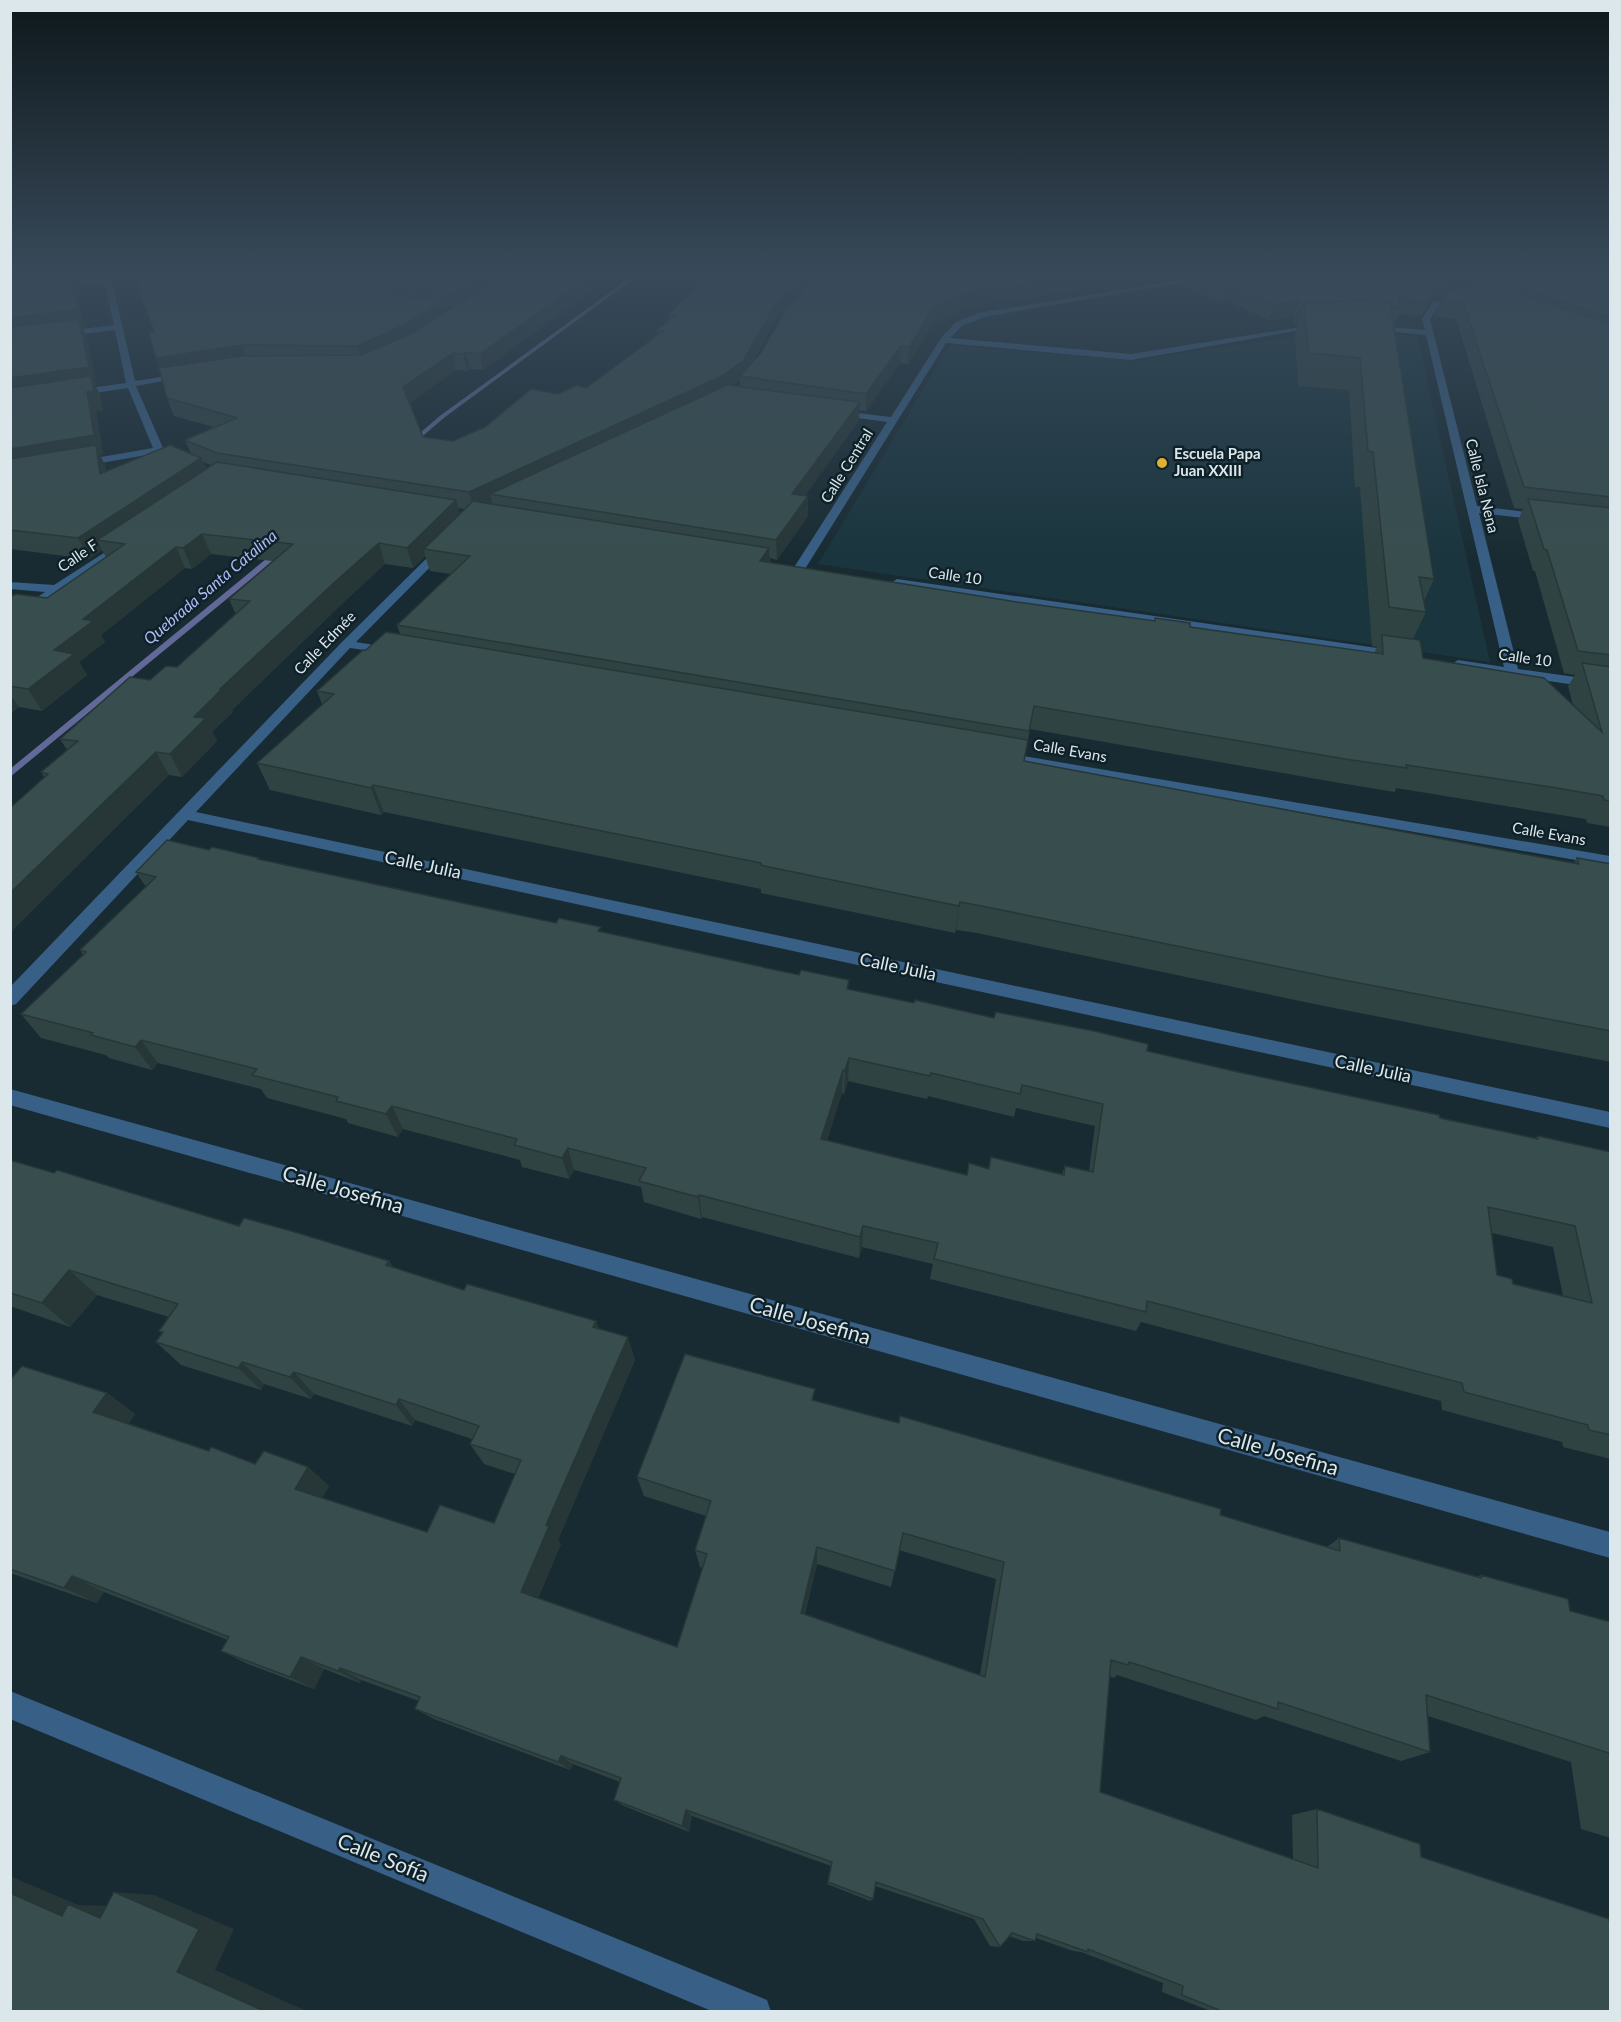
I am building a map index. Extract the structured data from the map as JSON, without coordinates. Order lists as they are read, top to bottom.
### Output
{
  "streets": {
    "street": [
      "Calle Central",
      "Calle Isla Nena",
      "Calle F",
      "Calle 10",
      "Calle Edmée",
      "Calle Evans",
      "Calle Julia",
      "Calle Josefina",
      "Calle Sofía"
    ]
  },
  "crossings": [
    ["Calle Isla Nena", "Calle 10"],
    ["Calle Edmée", "Calle Julia"]
  ],
  "water": ["Quebrada Santa Catalina"],
  "places": ["Escuela Papa Juan XXIII"]
}
